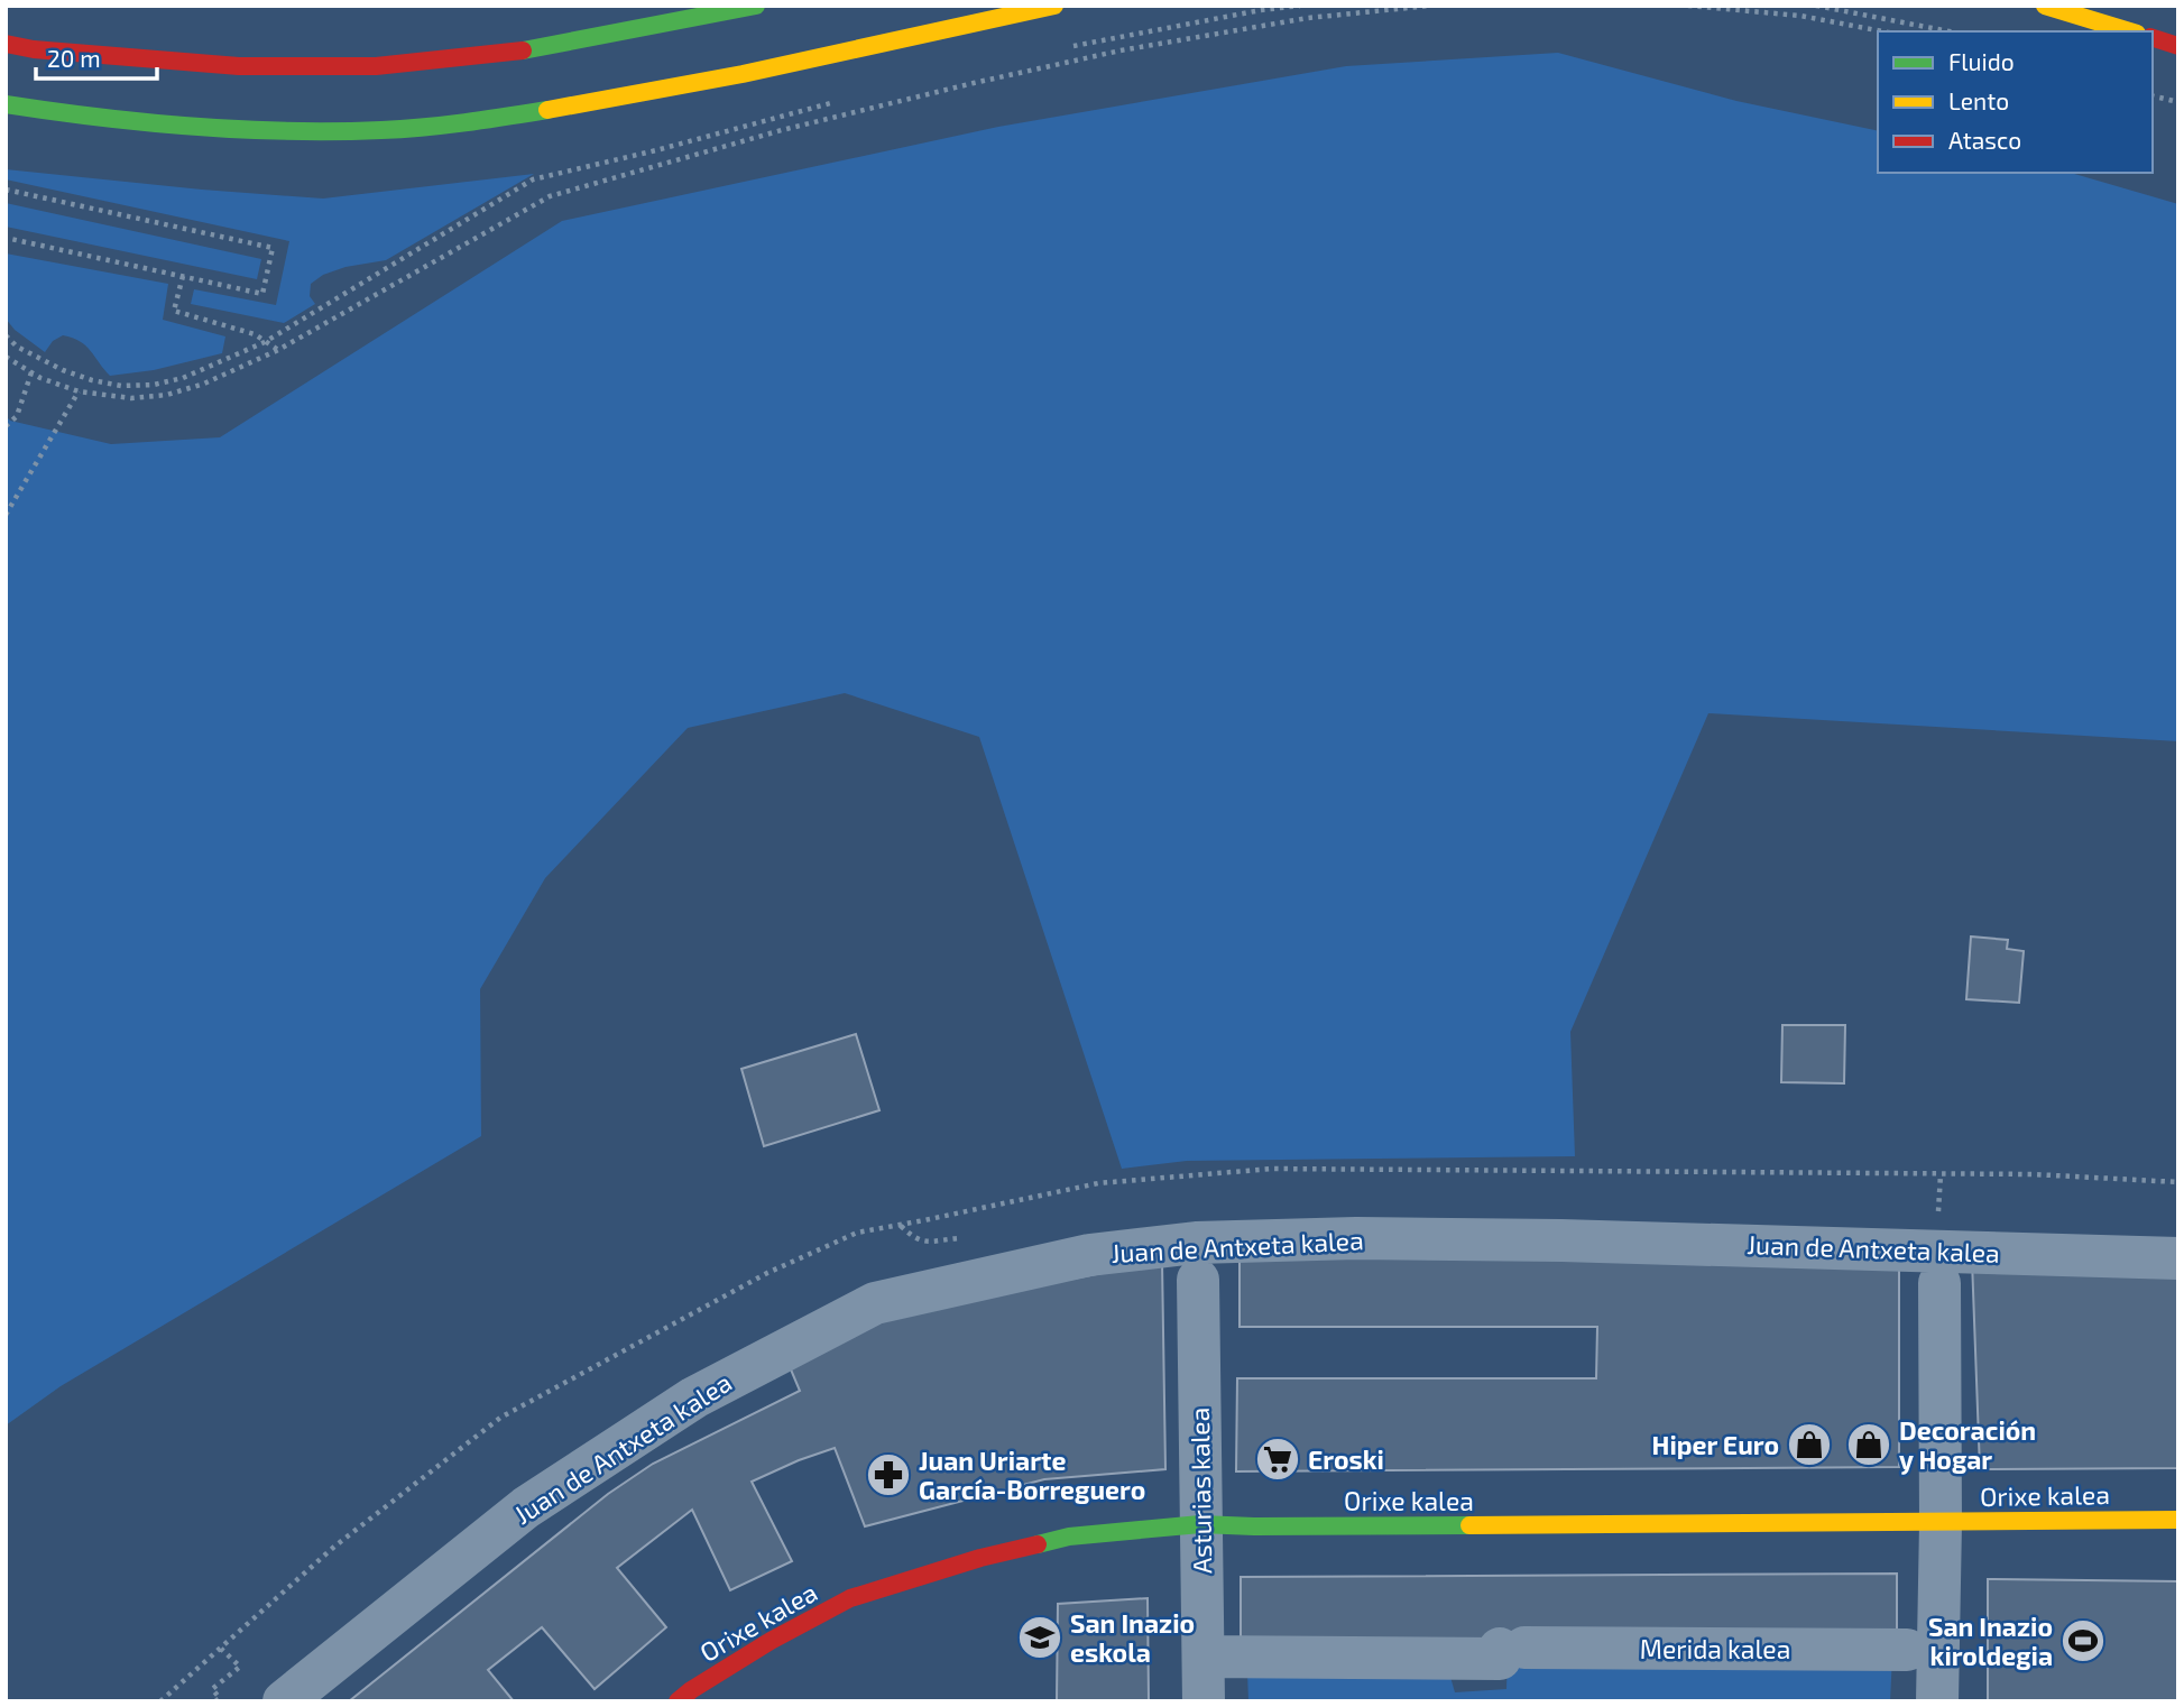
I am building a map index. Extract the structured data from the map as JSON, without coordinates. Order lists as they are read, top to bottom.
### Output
{
  "streets": {
    "main road": ["Orixe kalea"],
    "street": ["Juan de Antxeta kalea", "Asturias kalea", "Merida kalea"]
  },
  "crossings": [
    ["Asturias kalea", "Orixe kalea"],
    ["Asturias kalea", "Merida kalea"]
  ],
  "places": {
    "shop": ["Hiper Euro", "Decoración y Hogar"],
    "supermarket": ["Eroski"],
    "pharmacy": ["Juan Uriarte García-Borreguero"],
    "school or university": ["San Inazio eskola"],
    "sports": ["San Inazio kiroldegia"]
  },
  "legend": ["Fluido", "Lento", "Atasco"],
  "scale_bar": "20 m"
}
